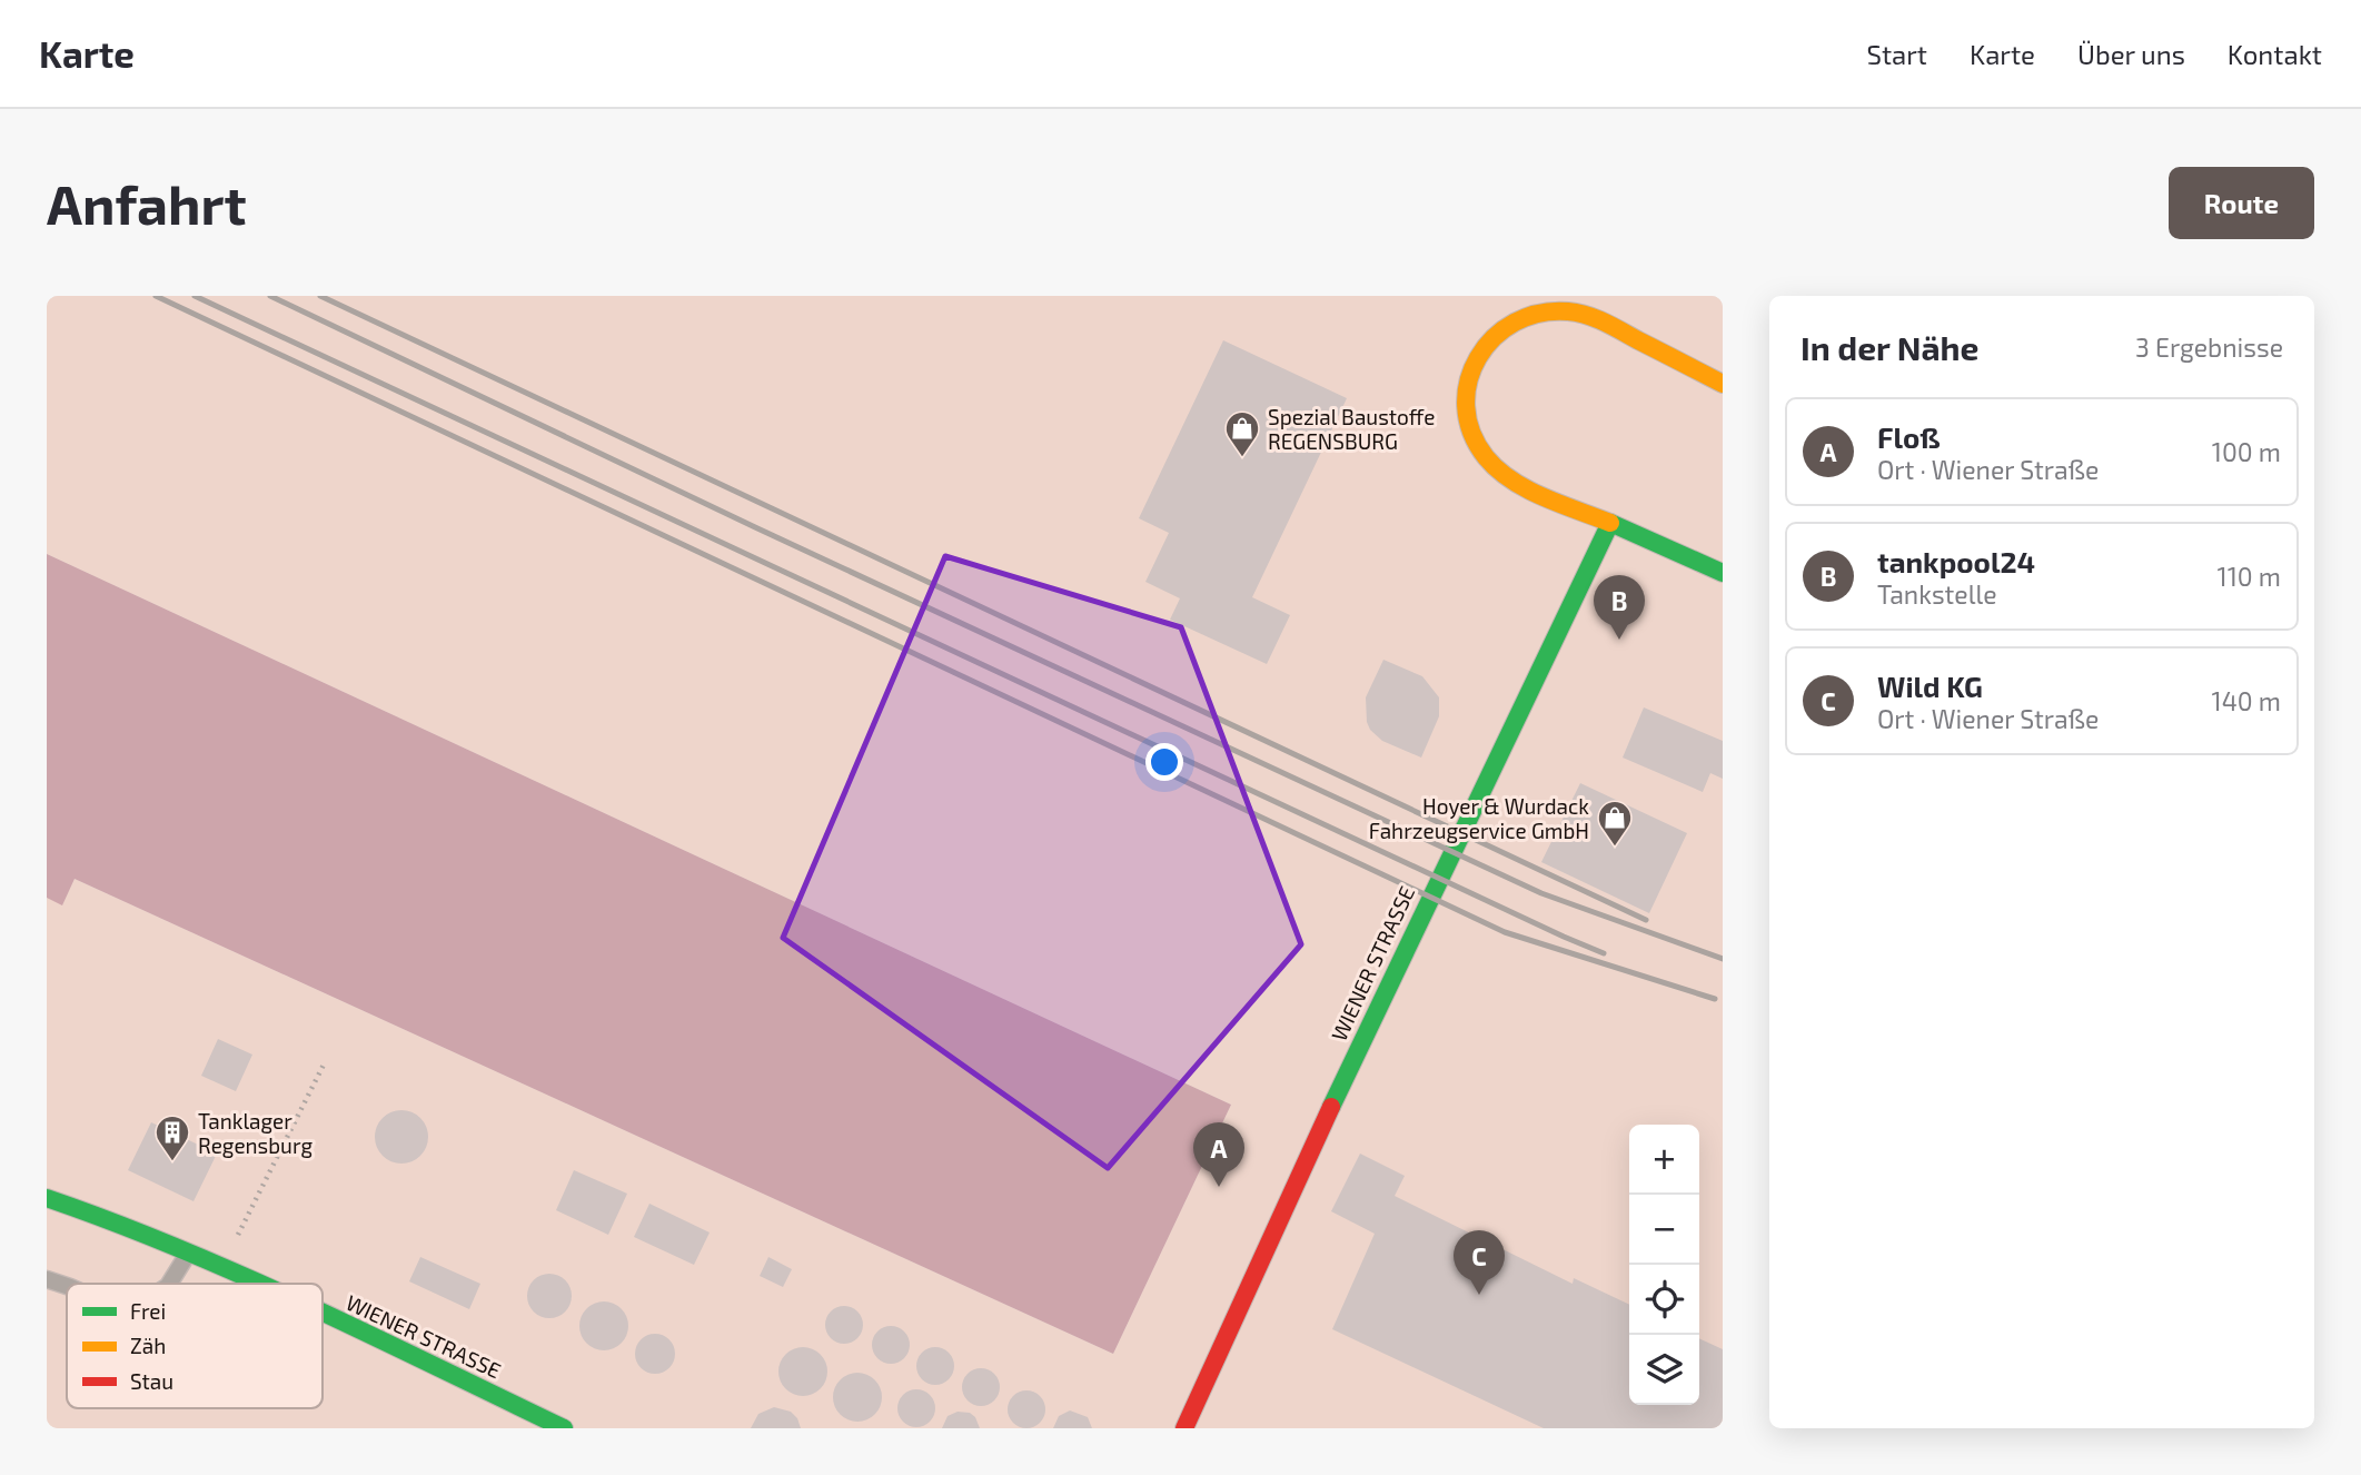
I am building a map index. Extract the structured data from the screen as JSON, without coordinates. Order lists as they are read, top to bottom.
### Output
{
  "streets": {
    "main road": ["WIENER STRASSE"]
  },
  "places": {
    "shop": ["Spezial Baustoffe REGENSBURG", "Hoyer & Wurdack Fahrzeugservice GmbH"],
    "building": ["Tanklager Regensburg"]
  },
  "legend": ["Frei", "Zäh", "Stau"],
  "page": {
    "header": "Karte",
    "nav": [
      "Start",
      "Karte",
      "Über uns",
      "Kontakt"
    ],
    "buttons": "Route",
    "title": "Anfahrt",
    "heading": ["In der Nähe", "3 Ergebnisse"],
    "list": [
      {
        "mark": "A",
        "name": "Floß",
        "note": "Ort · Wiener Straße",
        "value": "100 m"
      },
      {
        "mark": "B",
        "name": "tankpool24",
        "note": "Tankstelle",
        "value": "110 m"
      },
      {
        "mark": "C",
        "name": "Wild KG",
        "note": "Ort · Wiener Straße",
        "value": "140 m"
      }
    ],
    "pins": ["B", "A", "C"],
    "map_buttons": ["+", "−"]
  }
}
